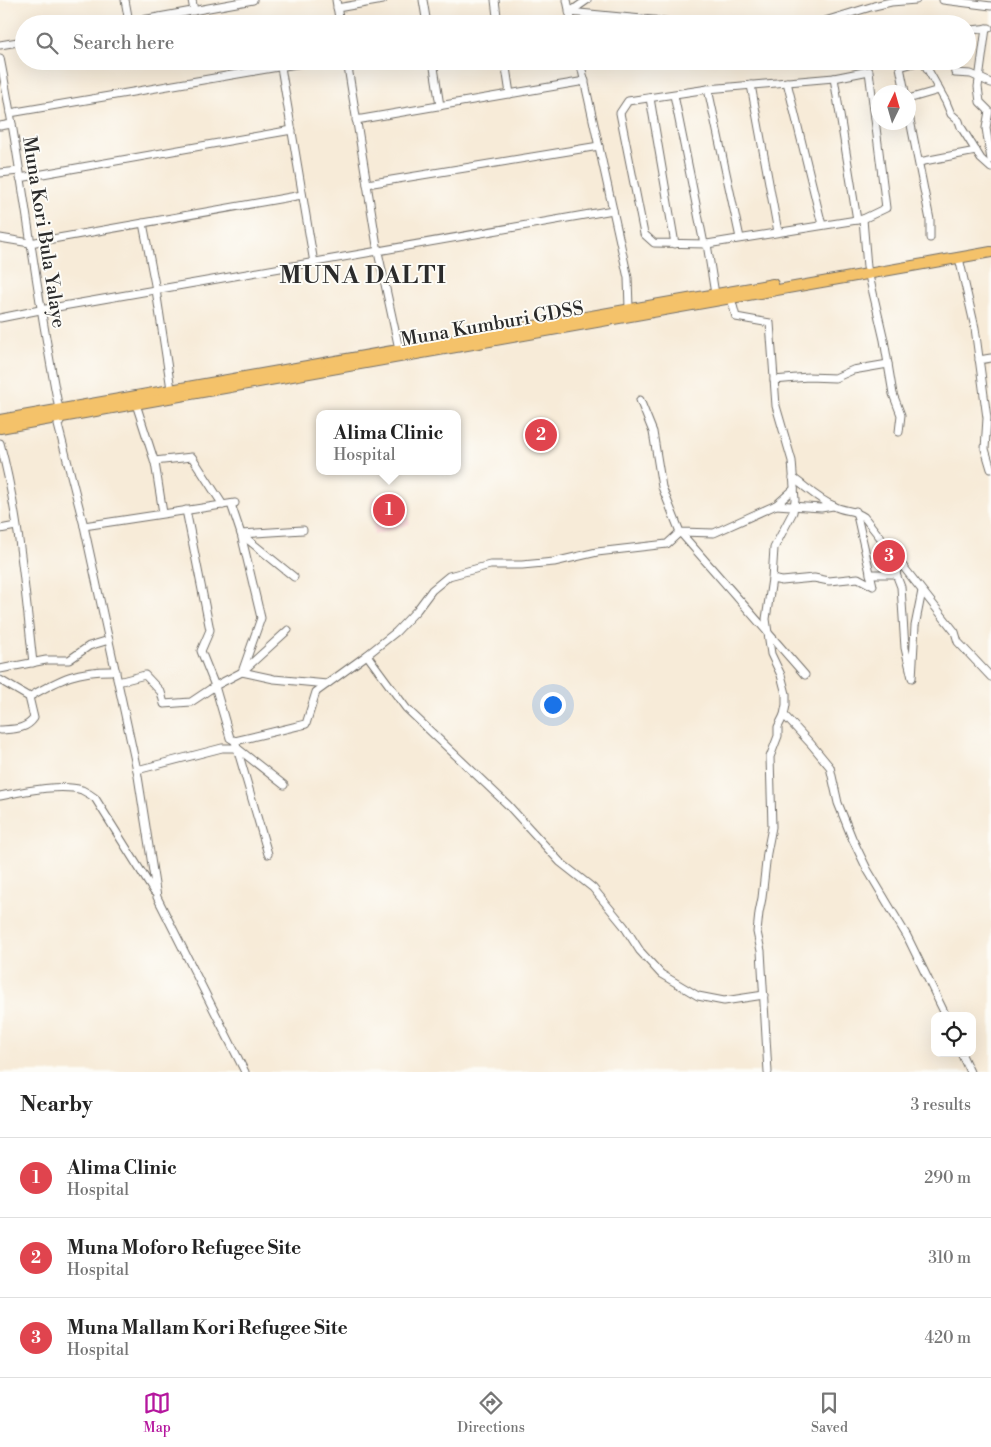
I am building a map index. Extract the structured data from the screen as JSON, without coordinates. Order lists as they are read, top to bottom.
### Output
{
  "streets": {
    "highway": ["Muna Kumburi GDSS"],
    "street": ["Muna Kori Bula Yalaye"]
  },
  "crossings": [
    ["Muna Kori Bula Yalaye", "Muna Kumburi GDSS"]
  ],
  "districts": ["MUNA DALTI"],
  "north": "top",
  "page": {
    "search": "Search here",
    "popup": ["Alima Clinic", "Hospital"],
    "pins": ["2", "1", "3"],
    "heading": ["Nearby", "3 results"],
    "list": [
      {
        "mark": "1",
        "name": "Alima Clinic",
        "note": "Hospital",
        "value": "290 m"
      },
      {
        "mark": "2",
        "name": "Muna Moforo Refugee Site",
        "note": "Hospital",
        "value": "310 m"
      },
      {
        "mark": "3",
        "name": "Muna Mallam Kori Refugee Site",
        "note": "Hospital",
        "value": "420 m"
      }
    ],
    "nav": ["Map", "Directions", "Saved"]
  }
}
